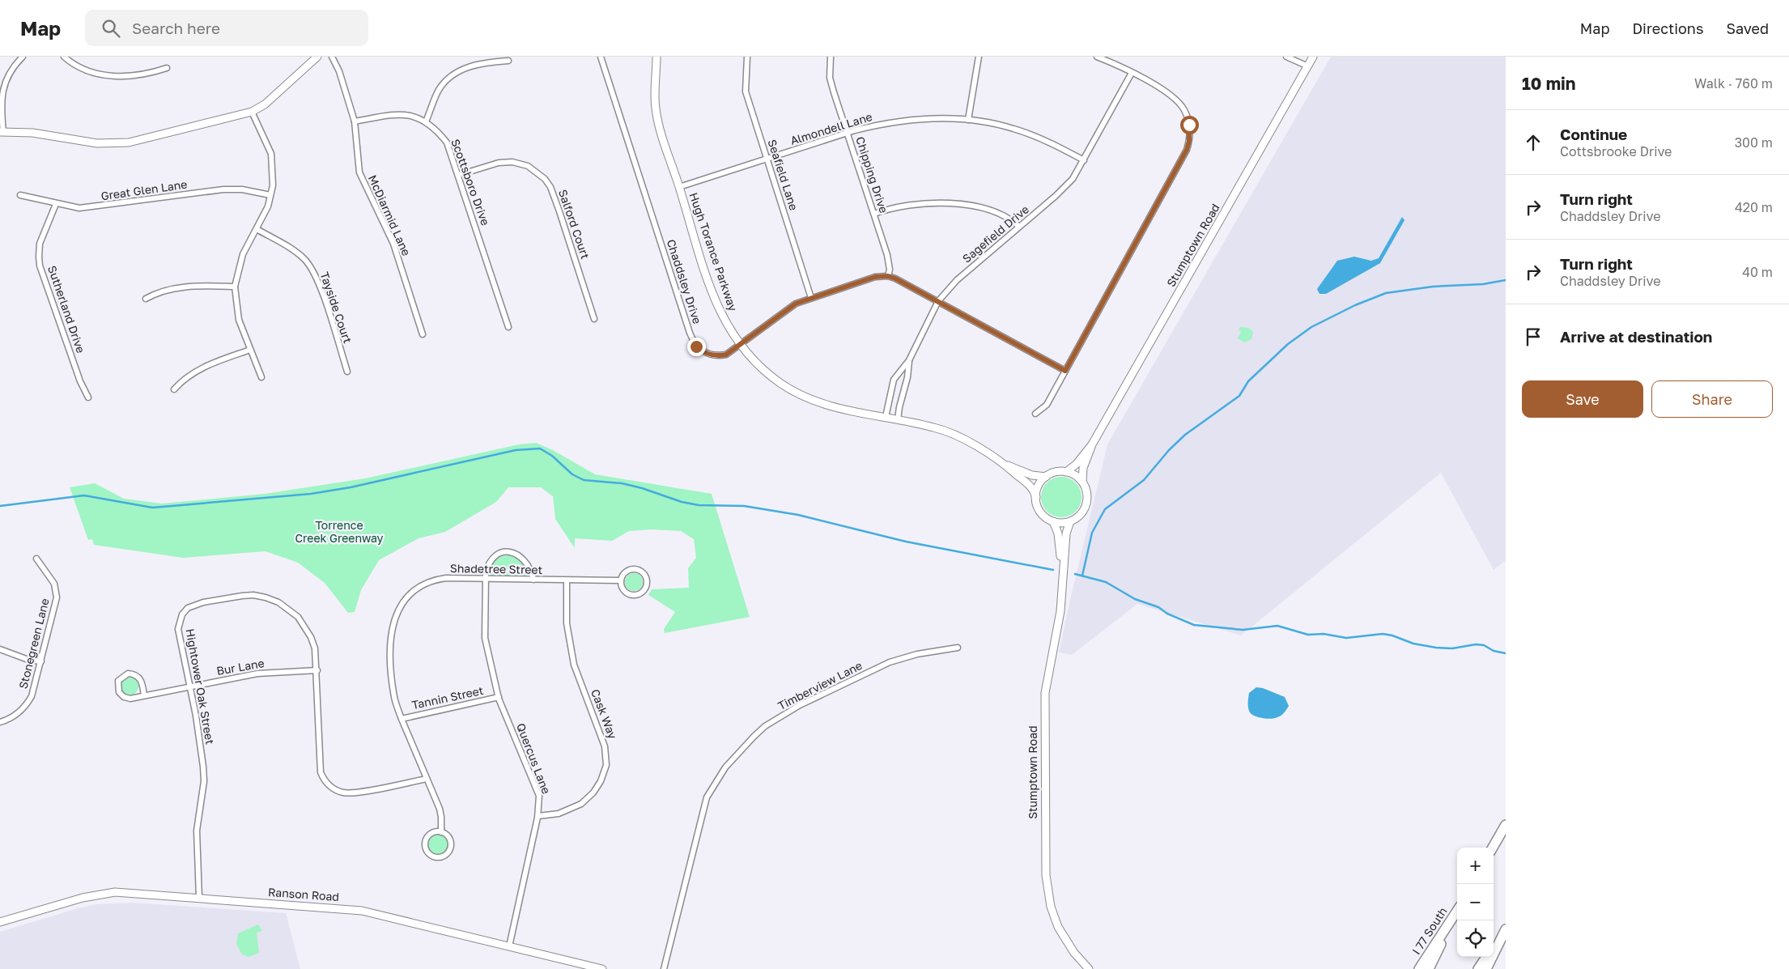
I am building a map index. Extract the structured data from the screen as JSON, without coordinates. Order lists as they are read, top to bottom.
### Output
{
  "streets": {
    "highway": ["I 77 South"],
    "street": [
      "Almondell Lane",
      "Seafield Lane",
      "Chipping Drive",
      "Scottsboro Drive",
      "Great Glen Lane",
      "McDiarmid Lane",
      "Salford Court",
      "Sagefield Drive",
      "Stumptown Road",
      "Hugh Torance Parkway",
      "Chaddsley Drive",
      "Tayside Court",
      "Sutherland Drive",
      "Shadetree Street",
      "Stonegreen Lane",
      "Bur Lane",
      "Timberview Lane",
      "Hightower Oak Street",
      "Tannin Street",
      "Cask Way",
      "Quercus Lane",
      "Ranson Road"
    ]
  },
  "crossings": [
    ["Almondell Lane", "Seafield Lane"],
    ["Almondell Lane", "Chipping Drive"],
    ["Almondell Lane", "Sagefield Drive"],
    ["Almondell Lane", "Hugh Torance Parkway"],
    ["Seafield Lane", "Chaddsley Drive"],
    ["Chipping Drive", "Chaddsley Drive"],
    ["Scottsboro Drive", "McDiarmid Lane"],
    ["Scottsboro Drive", "Salford Court"],
    ["Great Glen Lane", "Sutherland Drive"],
    ["Sagefield Drive", "Hugh Torance Parkway"],
    ["Stumptown Road", "Hugh Torance Parkway"],
    ["Hugh Torance Parkway", "Chaddsley Drive"],
    ["Shadetree Street", "Hightower Oak Street"],
    ["Shadetree Street", "Tannin Street"],
    ["Shadetree Street", "Cask Way"],
    ["Shadetree Street", "Quercus Lane"],
    ["Bur Lane", "Hightower Oak Street"],
    ["Hightower Oak Street", "Ranson Road"],
    ["Tannin Street", "Quercus Lane"],
    ["Cask Way", "Quercus Lane"],
    ["Quercus Lane", "Ranson Road"]
  ],
  "parks": ["Torrence Creek Greenway"],
  "page": {
    "header": "Map",
    "search": "Search here",
    "nav": ["Map", "Directions", "Saved"],
    "heading": ["10 min", "Walk · 760 m"],
    "list": [
      ["Continue", "Cottsbrooke Drive", "300 m"],
      ["Turn right", "Chaddsley Drive", "420 m"],
      ["Turn right", "Chaddsley Drive", "40 m"],
      "Arrive at destination"
    ],
    "buttons": ["Save", "Share"],
    "map_buttons": ["+", "−"]
  }
}
